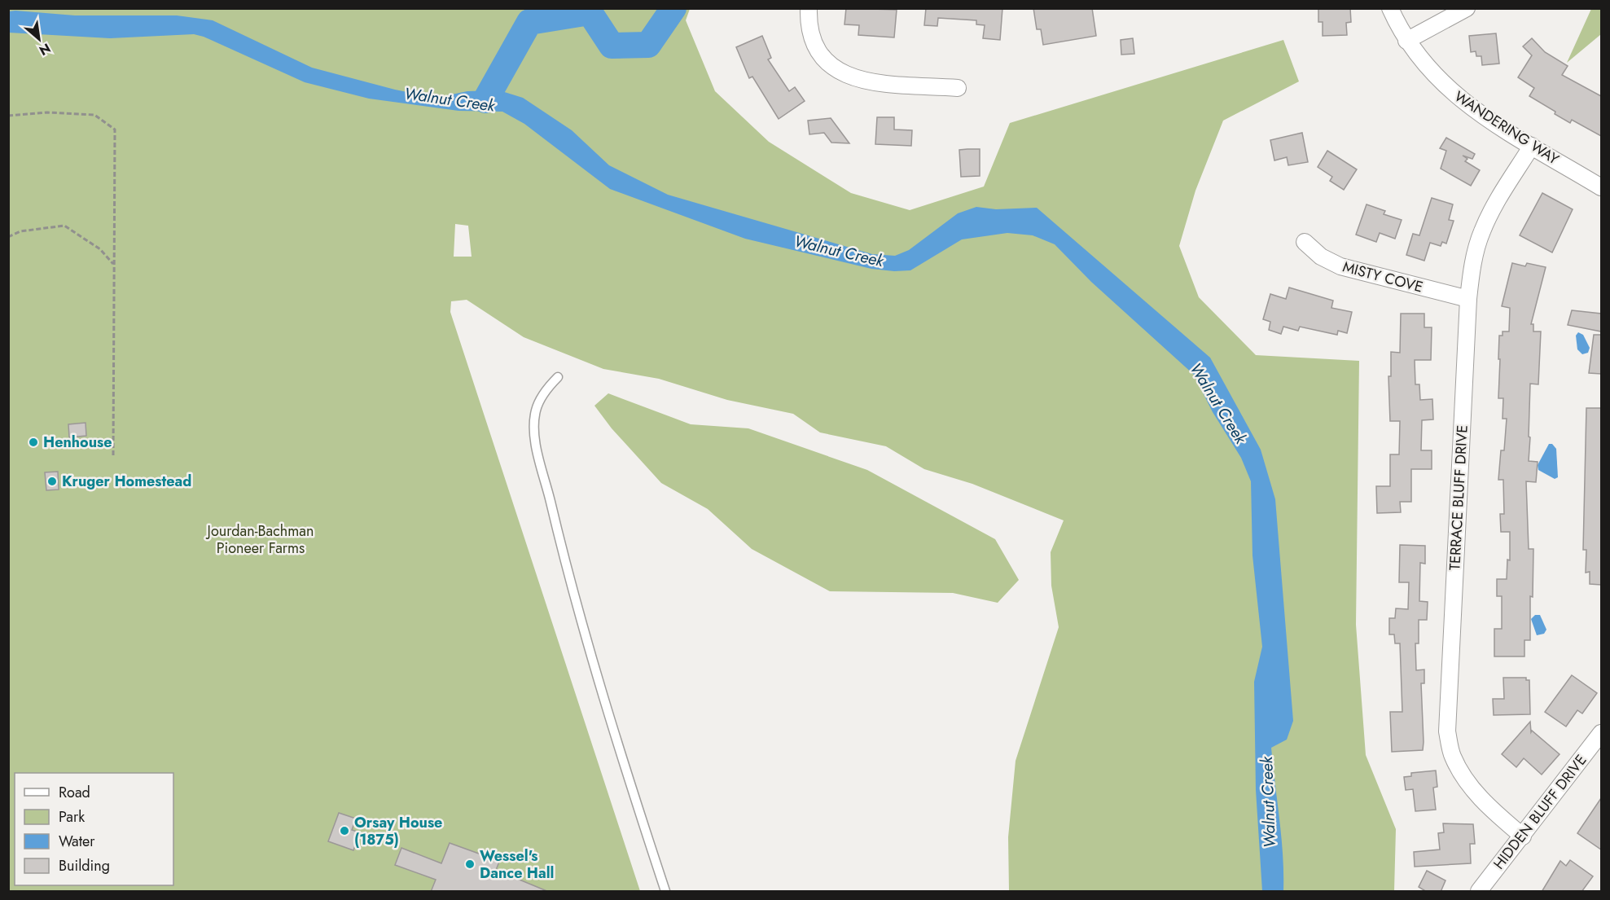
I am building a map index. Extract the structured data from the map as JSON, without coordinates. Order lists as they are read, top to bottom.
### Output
{
  "streets": {
    "street": [
      "WANDERING WAY",
      "MISTY COVE",
      "TERRACE BLUFF DRIVE",
      "HIDDEN BLUFF DRIVE"
    ]
  },
  "crossings": [
    ["WANDERING WAY", "TERRACE BLUFF DRIVE"],
    ["MISTY COVE", "TERRACE BLUFF DRIVE"],
    ["TERRACE BLUFF DRIVE", "HIDDEN BLUFF DRIVE"]
  ],
  "water": ["Walnut Creek"],
  "parks": ["Jourdan-Bachman Pioneer Farms"],
  "places": [
    "Henhouse",
    "Kruger Homestead",
    "Orsay House (1875)",
    "Wessel's Dance Hall"
  ],
  "legend": [
    "Road",
    "Park",
    "Water",
    "Building"
  ],
  "north": "bottom right"
}
